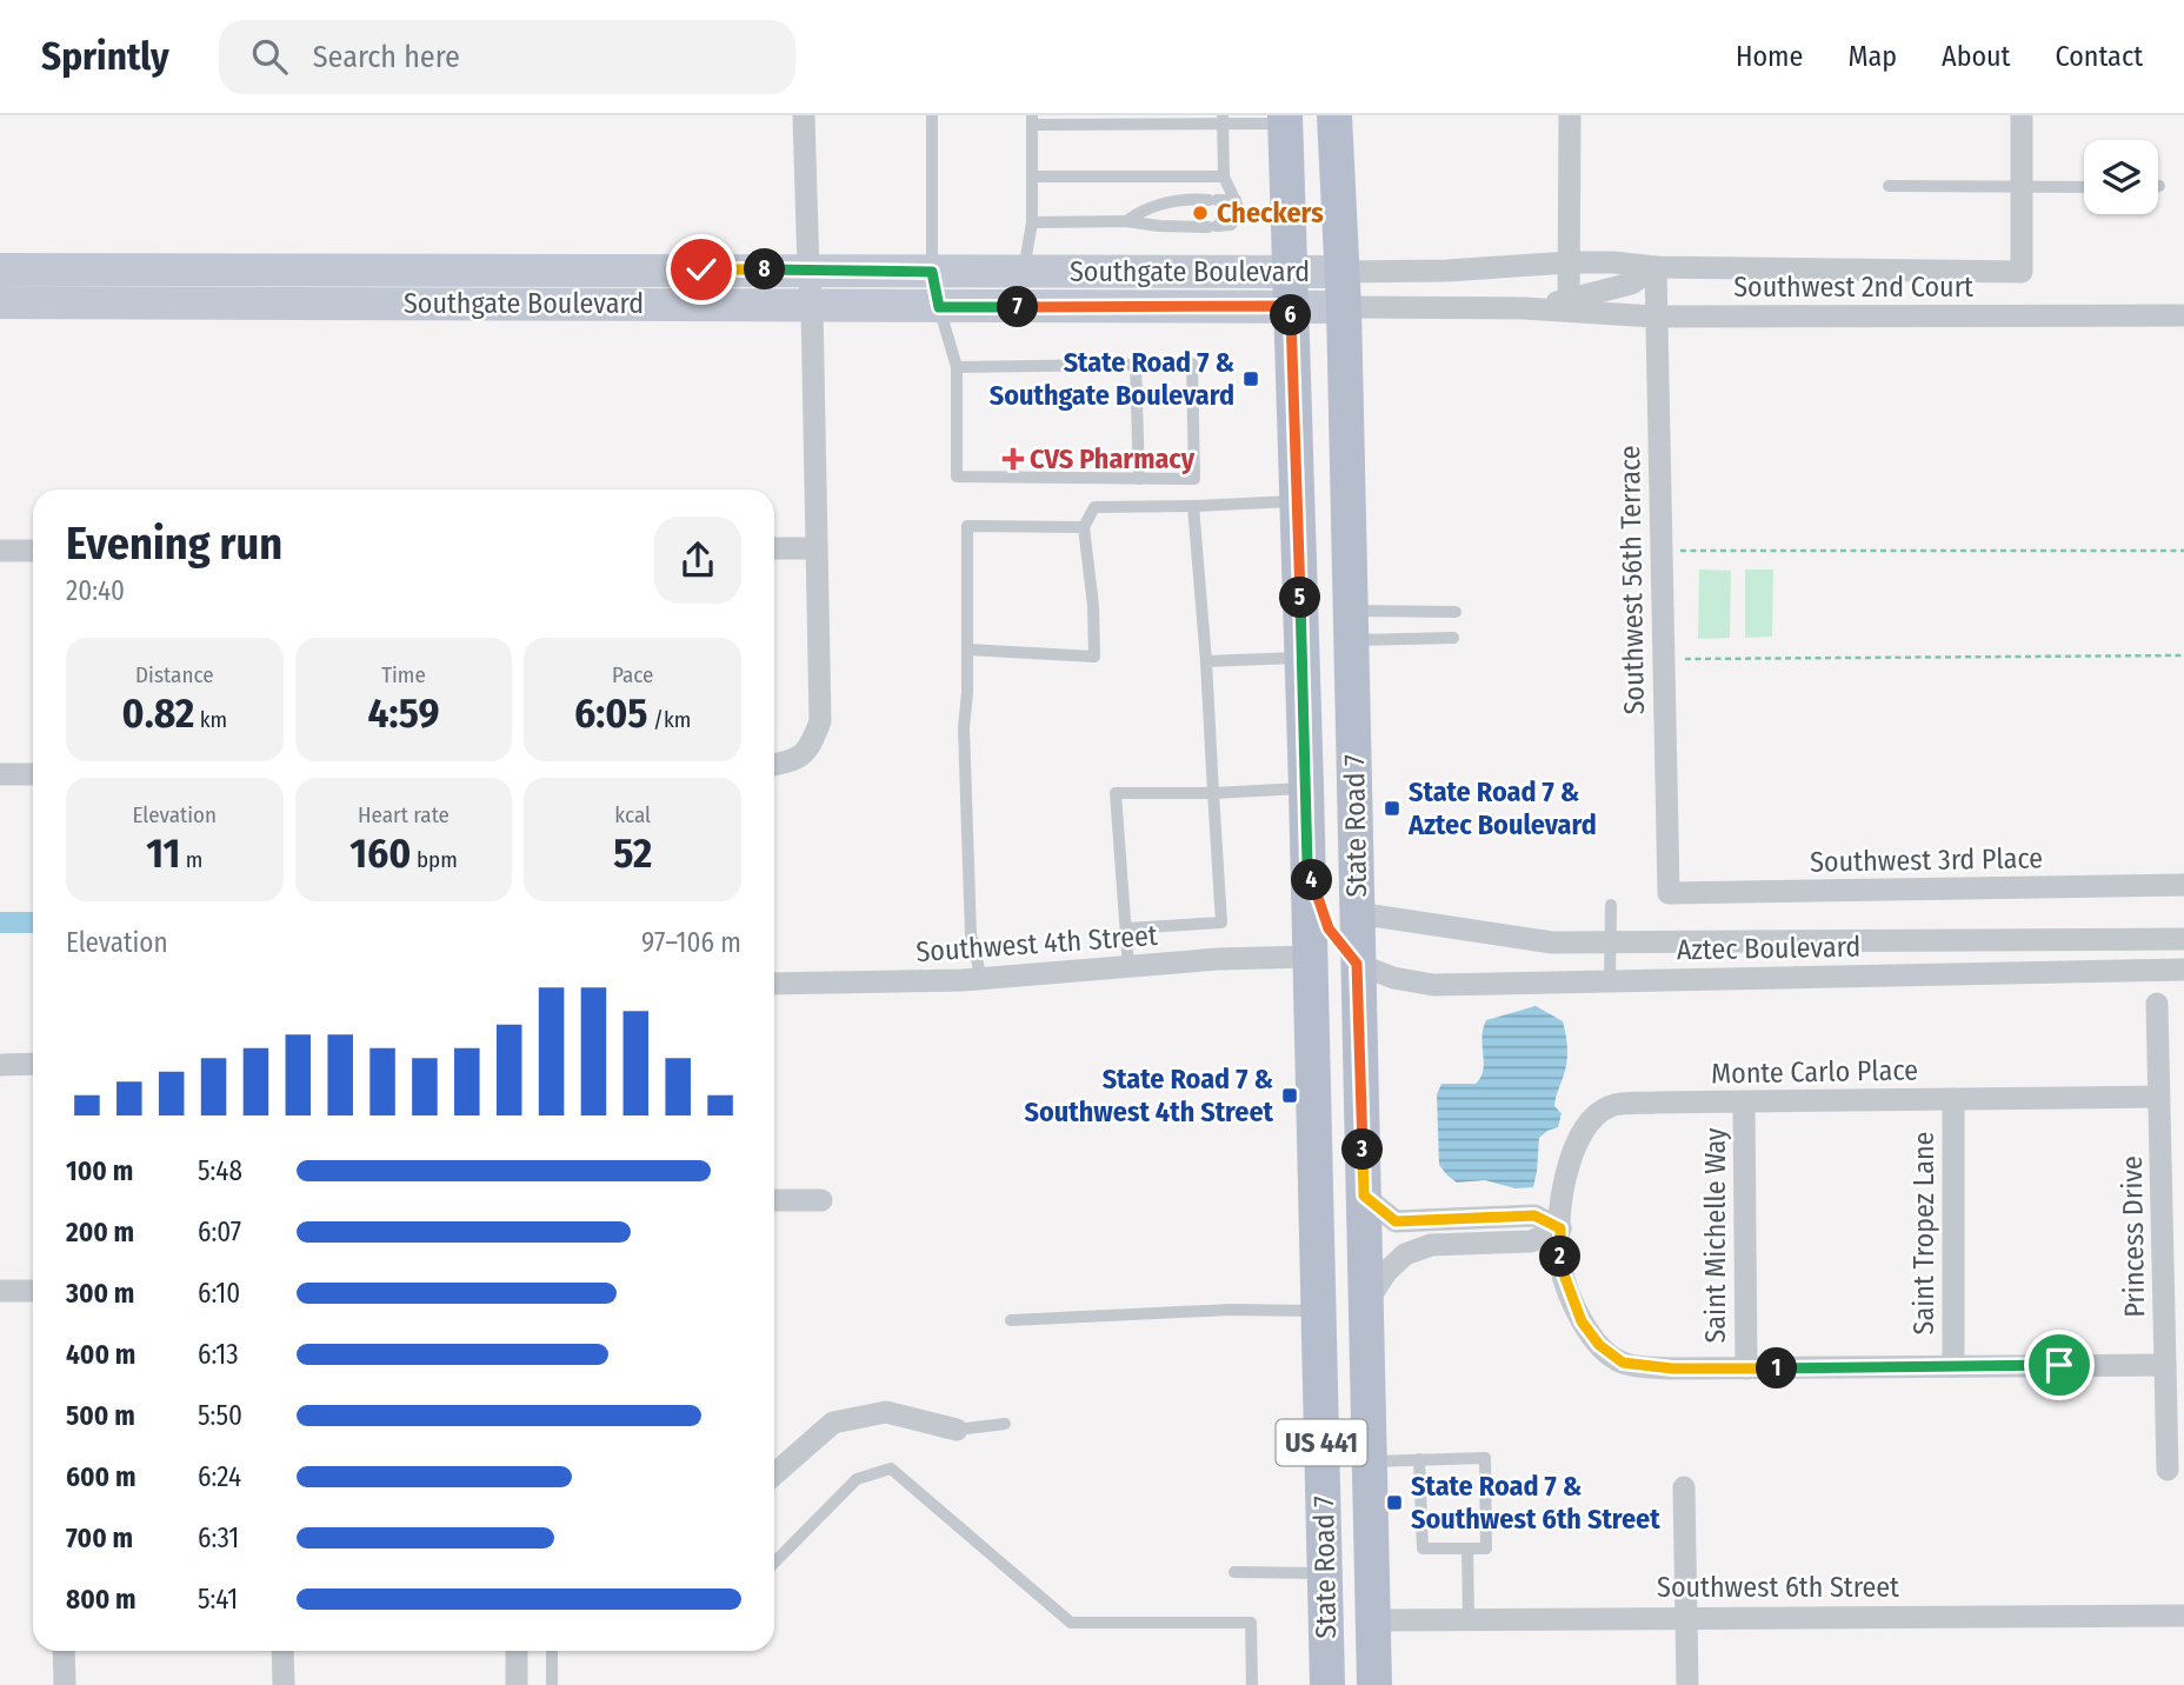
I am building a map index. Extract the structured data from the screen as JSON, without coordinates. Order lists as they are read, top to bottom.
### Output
{
  "streets": {
    "main road": ["Southgate Boulevard", "State Road 7", "US 441"],
    "street": [
      "Southwest 2nd Court",
      "Southwest 56th Terrace",
      "Southwest 3rd Place",
      "Southwest 4th Street",
      "Aztec Boulevard",
      "Monte Carlo Place",
      "Saint Tropez Lane",
      "Saint Michelle Way",
      "Princess Drive",
      "Southwest 6th Street"
    ]
  },
  "crossings": [
    ["Southgate Boulevard", "Southwest 2nd Court"],
    ["Southgate Boulevard", "State Road 7"],
    ["Southwest 2nd Court", "Southwest 56th Terrace"],
    ["Southwest 2nd Court", "State Road 7"],
    ["Southwest 56th Terrace", "Southwest 3rd Place"],
    ["State Road 7", "Southwest 4th Street"],
    ["State Road 7", "Aztec Boulevard"],
    ["State Road 7", "Southwest 6th Street"],
    ["Monte Carlo Place", "Saint Tropez Lane"],
    ["Monte Carlo Place", "Saint Michelle Way"],
    ["Monte Carlo Place", "Princess Drive"]
  ],
  "places": {
    "other": ["Checkers"],
    "transit": [
      "State Road 7 & Southgate Boulevard",
      "State Road 7 & Aztec Boulevard",
      "State Road 7 & Southwest 4th Street",
      "State Road 7 & Southwest 6th Street"
    ],
    "health": ["CVS Pharmacy"]
  },
  "page": {
    "header": "Sprintly",
    "search": "Search here",
    "nav": [
      "Home",
      "Map",
      "About",
      "Contact"
    ],
    "pins": [
      "8",
      "7",
      "6",
      "5",
      "4",
      "3",
      "2",
      "1"
    ],
    "heading": ["Evening run", "20:40"],
    "stats": [
      ["Distance", "0.82 km"],
      ["Time", "4:59"],
      ["Pace", "6:05 /km"],
      ["Elevation", "11 m"],
      ["Heart rate", "160 bpm"],
      ["kcal", "52"]
    ],
    "chart": ["Elevation", "97–106 m"],
    "list": [
      {
        "name": "100 m",
        "note": "5:48"
      },
      {
        "name": "200 m",
        "note": "6:07"
      },
      {
        "name": "300 m",
        "note": "6:10"
      },
      {
        "name": "400 m",
        "note": "6:13"
      },
      {
        "name": "500 m",
        "note": "5:50"
      },
      {
        "name": "600 m",
        "note": "6:24"
      },
      {
        "name": "700 m",
        "note": "6:31"
      },
      {
        "name": "800 m",
        "note": "5:41"
      }
    ]
  }
}
